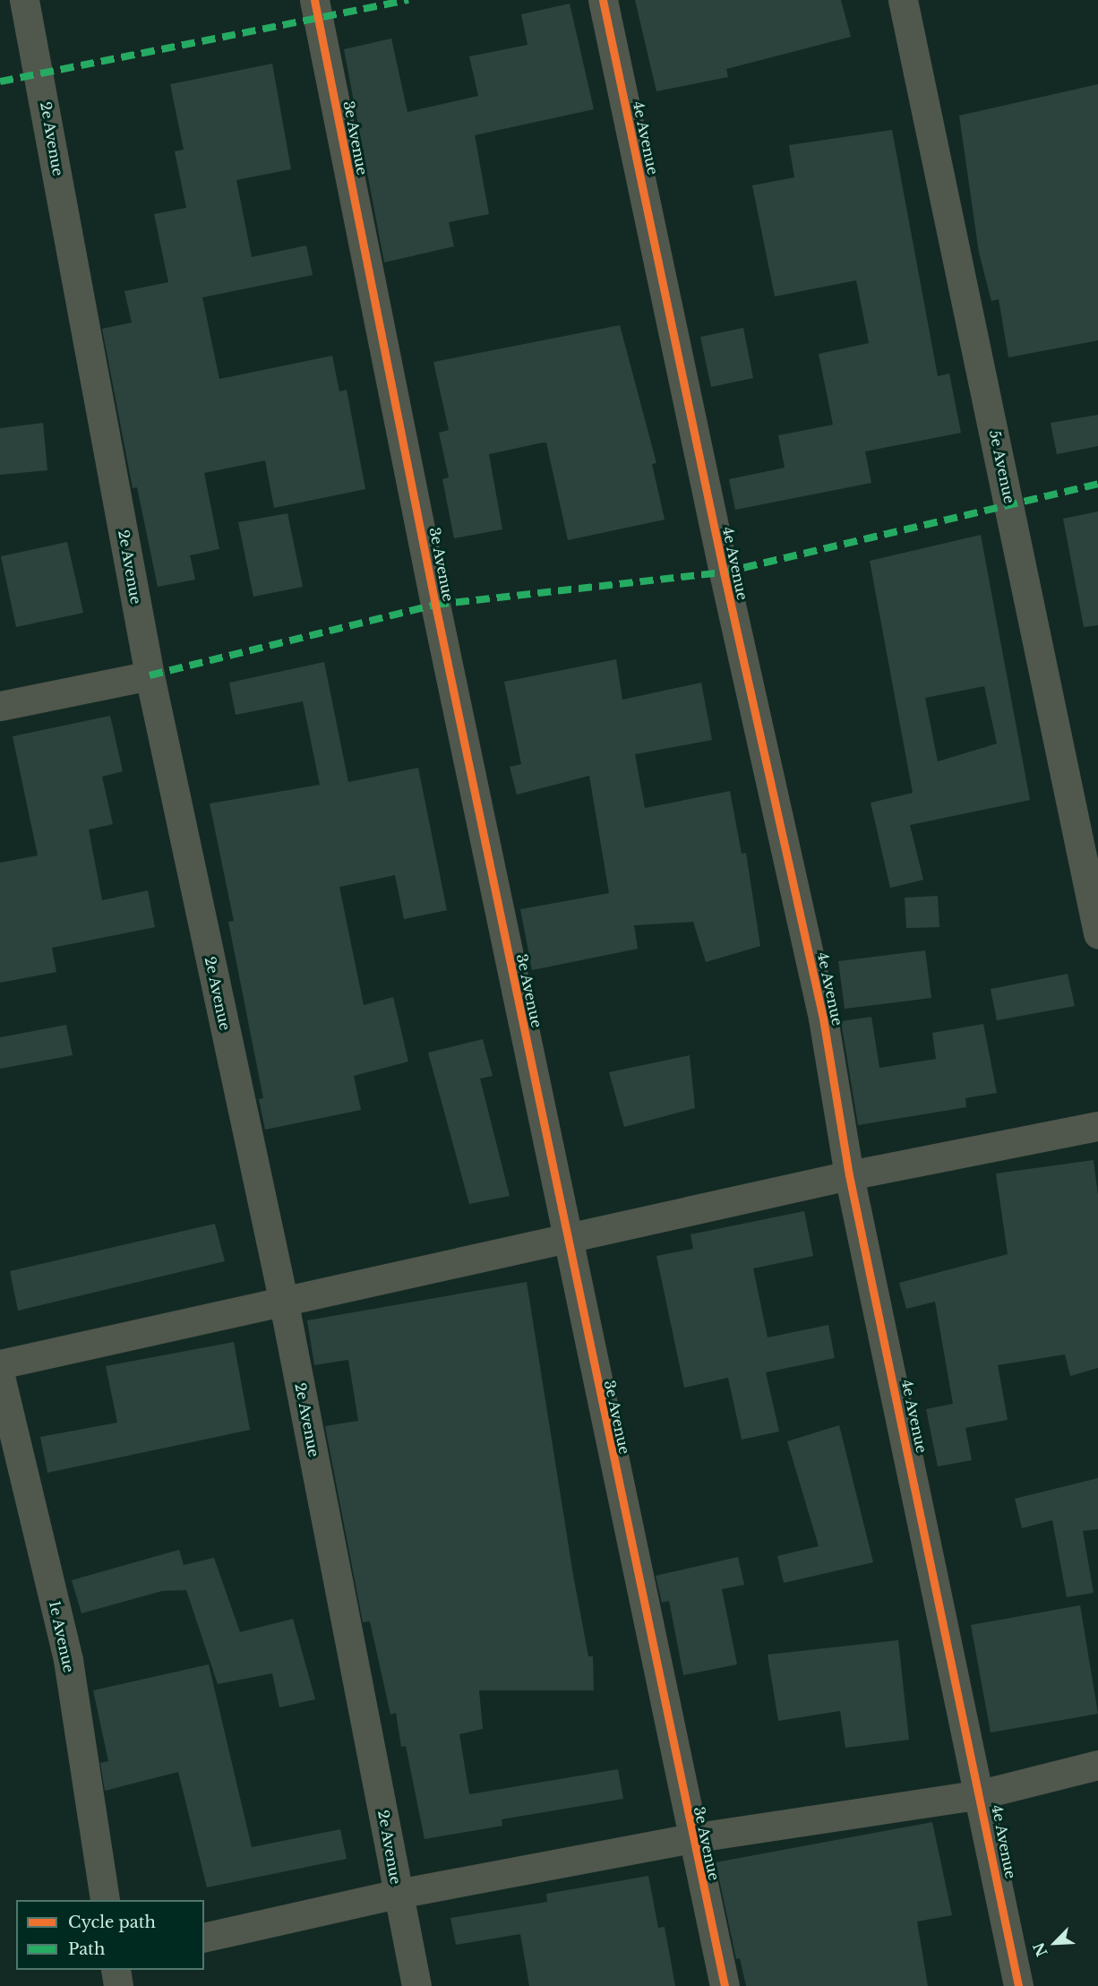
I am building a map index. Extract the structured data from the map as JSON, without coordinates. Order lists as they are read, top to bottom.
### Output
{
  "streets": {
    "street": [
      "3e Avenue",
      "4e Avenue",
      "2e Avenue",
      "5e Avenue",
      "1e Avenue"
    ]
  },
  "legend": ["Cycle path", "Path"],
  "north": "bottom left"
}
